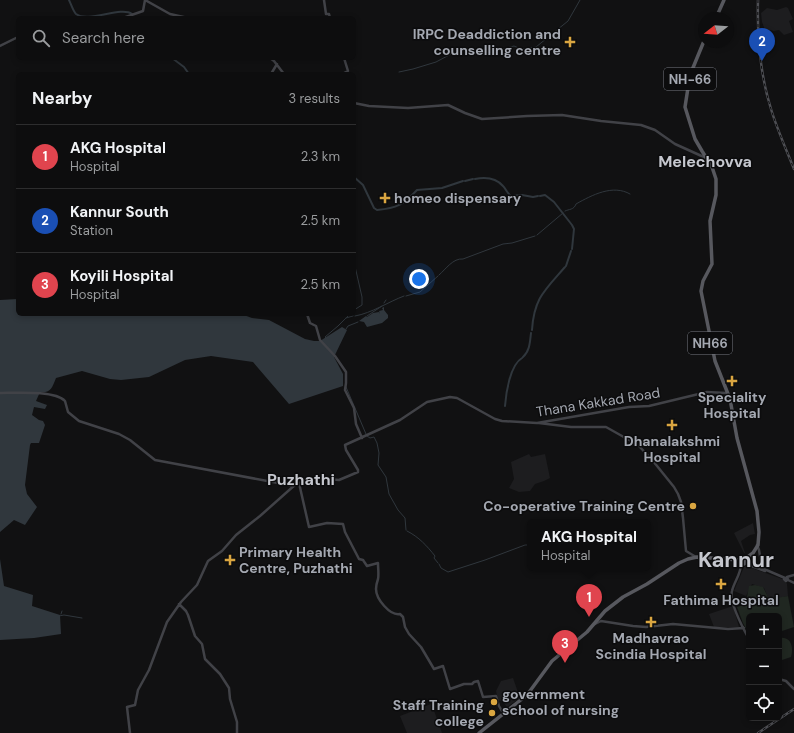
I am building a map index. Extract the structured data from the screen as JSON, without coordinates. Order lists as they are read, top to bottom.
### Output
{
  "streets": {
    "highway": ["NH66"],
    "main road": ["Thana Kakkad Road"]
  },
  "crossings": [
    ["NH66", "Thana Kakkad Road"]
  ],
  "districts": ["Melechovva", "Puzhathi", "Kannur"],
  "places": {
    "health": [
      "IRPC Deaddiction and counselling centre",
      "homeo dispensary",
      "Speciality Hospital",
      "Dhanalakshmi Hospital",
      "Primary Health Centre, Puzhathi",
      "Fathima Hospital",
      "Madhavrao Scindia Hospital"
    ],
    "other": ["Co-operative Training Centre", "government school of nursing", "Staff Training college"]
  },
  "north": "left",
  "page": {
    "search": "Search here",
    "pins": ["2", "1", "3"],
    "heading": ["Nearby", "3 results"],
    "list": [
      {
        "mark": "1",
        "name": "AKG Hospital",
        "note": "Hospital",
        "value": "2.3 km"
      },
      {
        "mark": "2",
        "name": "Kannur South",
        "note": "Station",
        "value": "2.5 km"
      },
      {
        "mark": "3",
        "name": "Koyili Hospital",
        "note": "Hospital",
        "value": "2.5 km"
      }
    ],
    "popup": ["AKG Hospital", "Hospital"],
    "map_buttons": ["+", "−"]
  }
}
